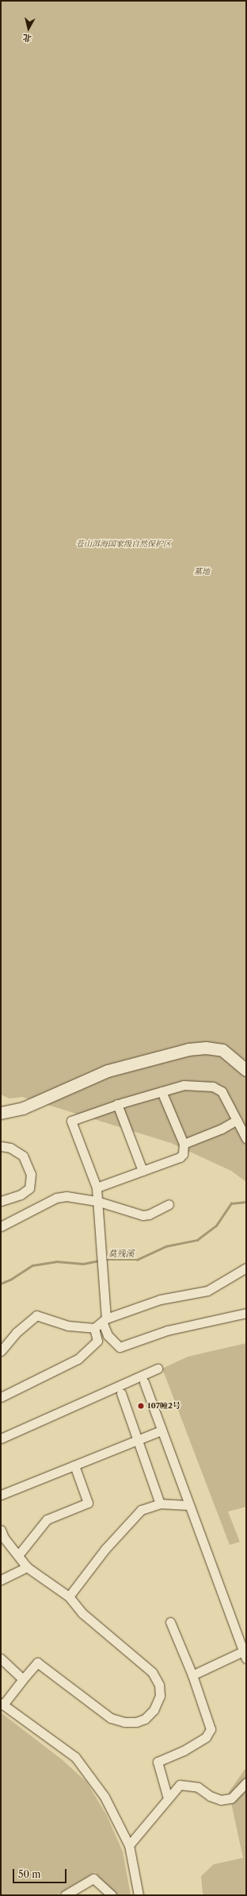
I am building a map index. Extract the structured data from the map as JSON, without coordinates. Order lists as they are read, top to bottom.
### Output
{
  "water": ["莫残溪"],
  "parks": ["苍山洱海国家级自然保护区", "墓地"],
  "places": ["107幢2号"],
  "scale_bar": "50 m",
  "north": "bottom"
}
